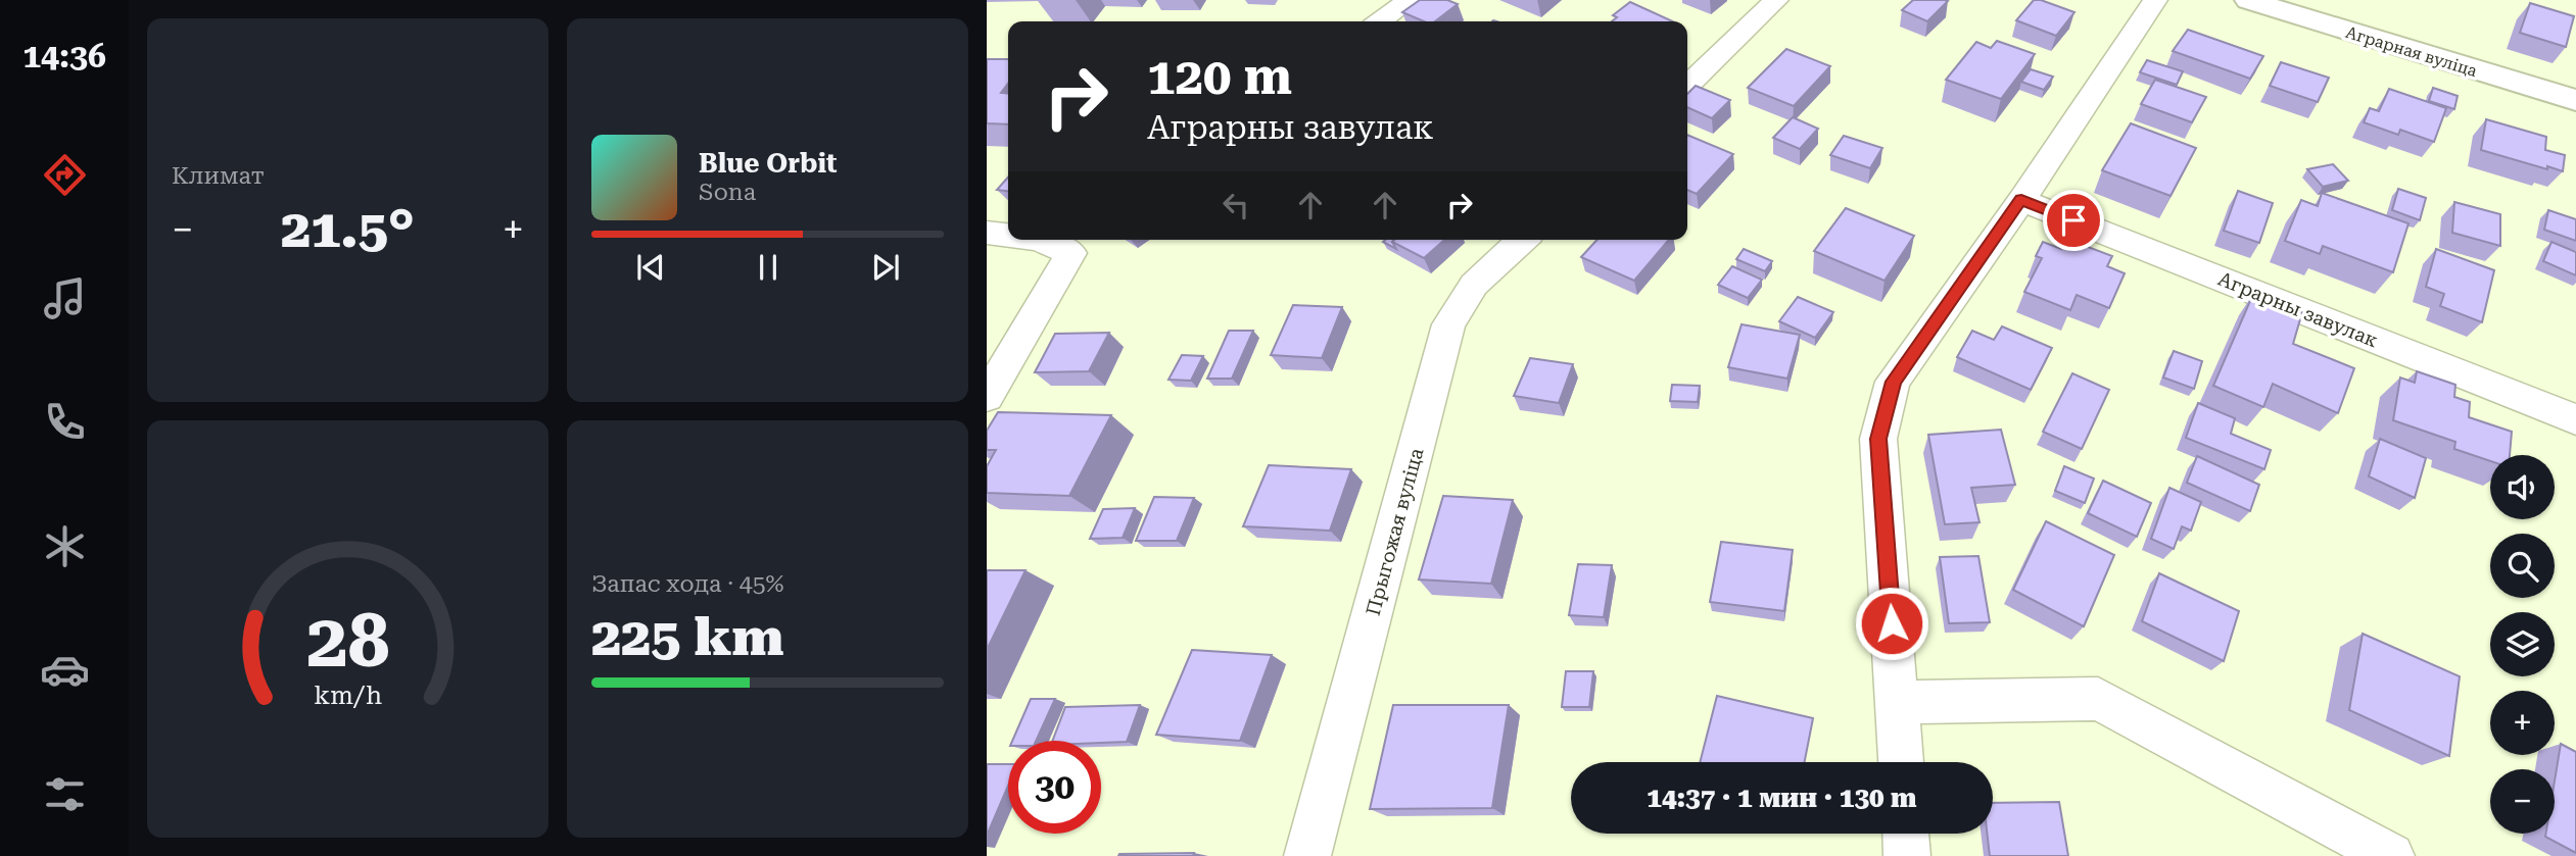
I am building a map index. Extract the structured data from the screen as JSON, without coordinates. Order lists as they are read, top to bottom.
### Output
{
  "streets": {
    "street": ["Аграрная вуліца", "Аграрны завулак", "Прыгожая вуліца"]
  },
  "page": {
    "tabs": "14:36",
    "tile": [
      "Климат",
      ["Запас хода · 45%", "225 km"]
    ],
    "turn": ["120 m", "Аграрны завулак"],
    "song": ["Blue Orbit", "Sona"],
    "heat": ["−", "21.5°", "+"],
    "map_buttons": ["+", "−"],
    "limit": "30",
    "trip": "14:37 · 1 мин · 130 m",
    "gauge": ["28", "km/h"]
  }
}
